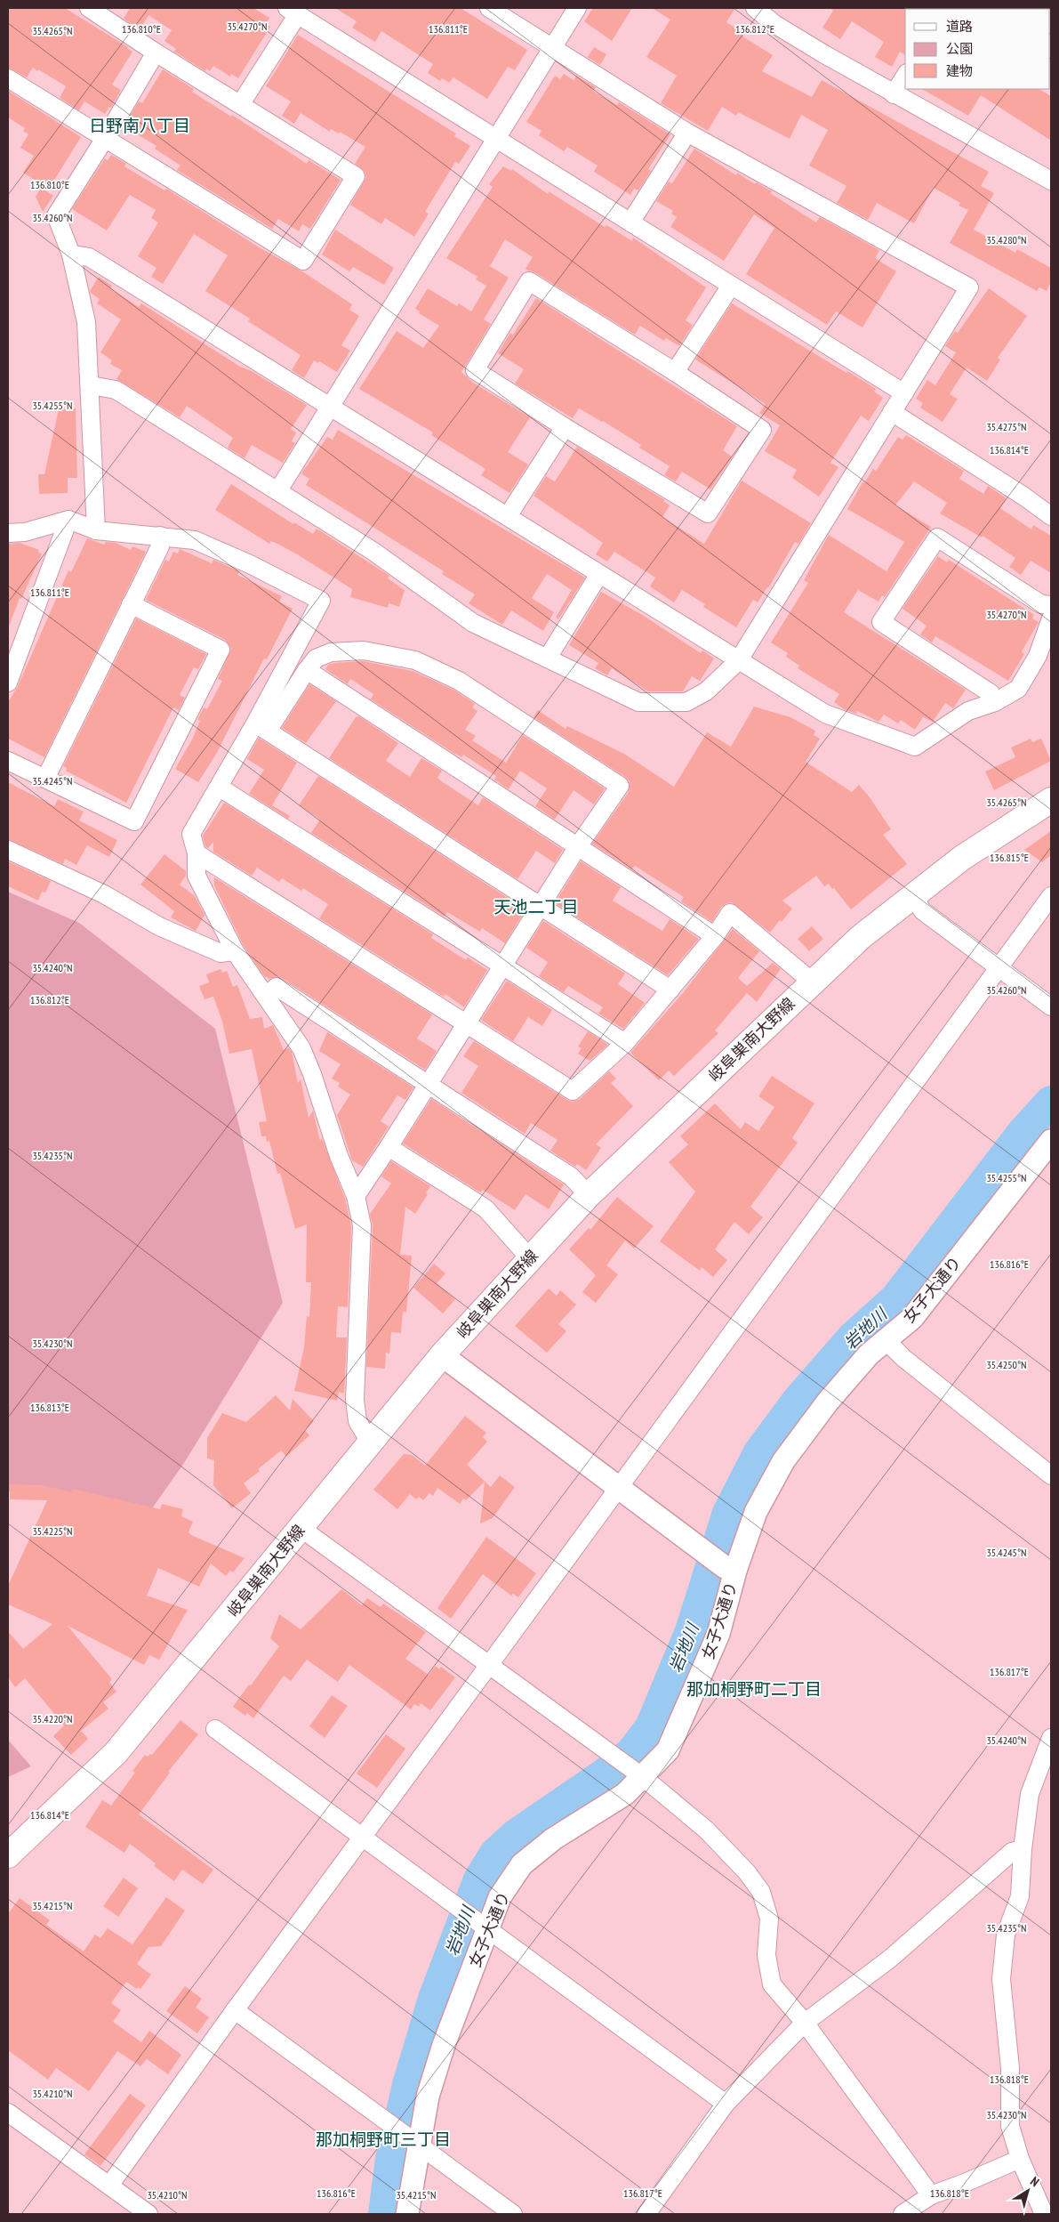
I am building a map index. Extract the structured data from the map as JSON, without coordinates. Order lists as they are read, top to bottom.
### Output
{
  "streets": {
    "main road": ["岐阜巣南大野線"],
    "street": ["女子大通り"]
  },
  "districts": [
    "日野南八丁目",
    "天池二丁目",
    "那加桐野町二丁目",
    "那加桐野町三丁目"
  ],
  "water": ["岩地川"],
  "legend": ["道路", "公園", "建物"],
  "north": "top right",
  "coordinates": [
    "35.4270°N",
    "136.810°E",
    "136.811°E",
    "136.812°E",
    "35.4265°N",
    "35.4260°N",
    "35.4280°N",
    "35.4255°N",
    "35.4275°N",
    "136.814°E",
    "35.4245°N",
    "136.815°E",
    "35.4240°N",
    "35.4235°N",
    "136.816°E",
    "35.4230°N",
    "35.4250°N",
    "136.813°E",
    "35.4225°N",
    "136.817°E",
    "35.4220°N",
    "35.4215°N",
    "136.818°E",
    "35.4210°N"
  ]
}
